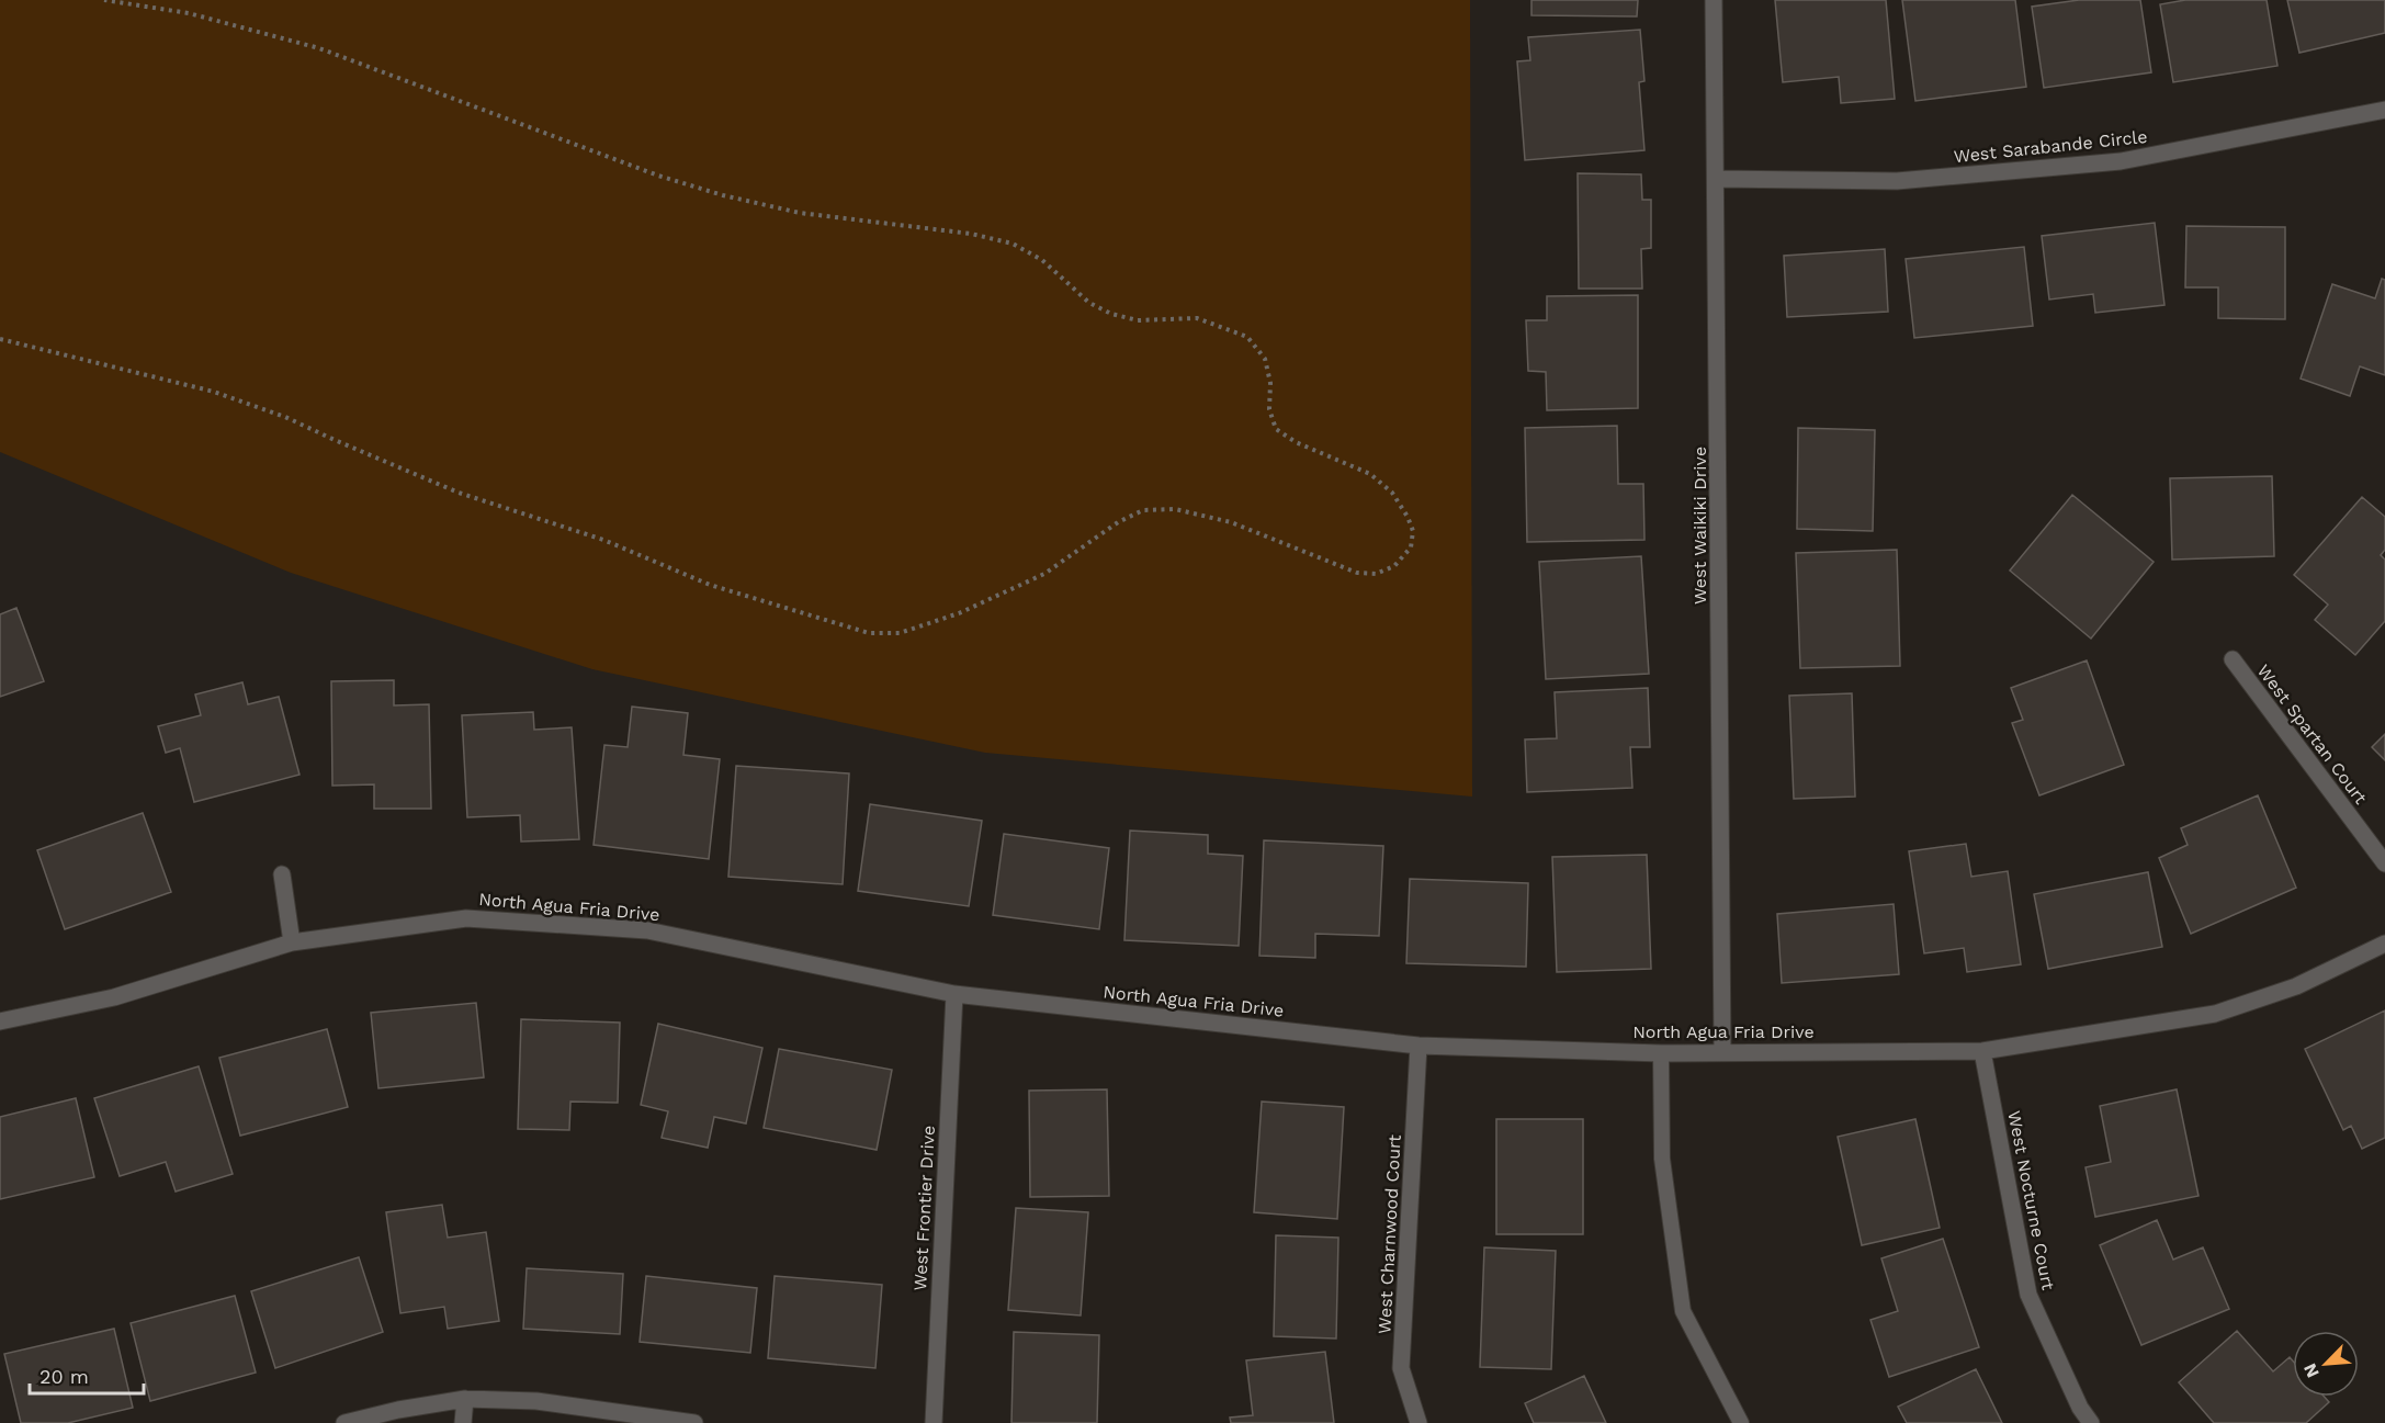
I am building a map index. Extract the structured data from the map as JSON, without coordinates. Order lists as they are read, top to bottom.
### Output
{
  "streets": {
    "street": [
      "West Sarabande Circle",
      "West Waikiki Drive",
      "West Spartan Court",
      "North Agua Fria Drive",
      "West Nocturne Court",
      "West Frontier Drive",
      "West Charnwood Court"
    ]
  },
  "crossings": [
    ["West Sarabande Circle", "West Waikiki Drive"],
    ["West Waikiki Drive", "North Agua Fria Drive"],
    ["North Agua Fria Drive", "West Nocturne Court"],
    ["North Agua Fria Drive", "West Frontier Drive"],
    ["North Agua Fria Drive", "West Charnwood Court"]
  ],
  "scale_bar": "20 m",
  "north": "bottom left"
}
